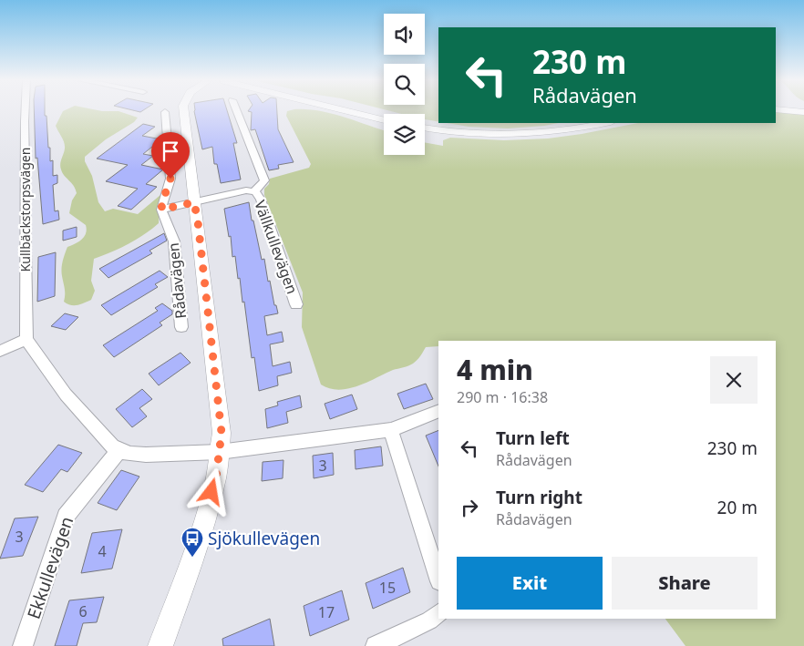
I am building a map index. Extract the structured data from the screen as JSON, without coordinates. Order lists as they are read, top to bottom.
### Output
{
  "streets": {
    "street": [
      "Kullbäckstorpsvägen",
      "Vällkullevägen",
      "Rådavägen",
      "Ekkullevägen"
    ]
  },
  "crossings": [
    ["Kullbäckstorpsvägen", "Ekkullevägen"],
    ["Vällkullevägen", "Rådavägen"]
  ],
  "places": {
    "bus stop": ["Sjökullevägen"]
  },
  "house_numbers": [
    "3",
    "3",
    "4",
    "15",
    "6",
    "17"
  ],
  "page": {
    "turn": ["230 m", "Rådavägen"],
    "heading": ["4 min", "290 m · 16:38"],
    "list": [
      {
        "name": "Turn left",
        "note": "Rådavägen",
        "value": "230 m"
      },
      {
        "name": "Turn right",
        "note": "Rådavägen",
        "value": "20 m"
      }
    ],
    "buttons": ["Exit", "Share"]
  }
}
